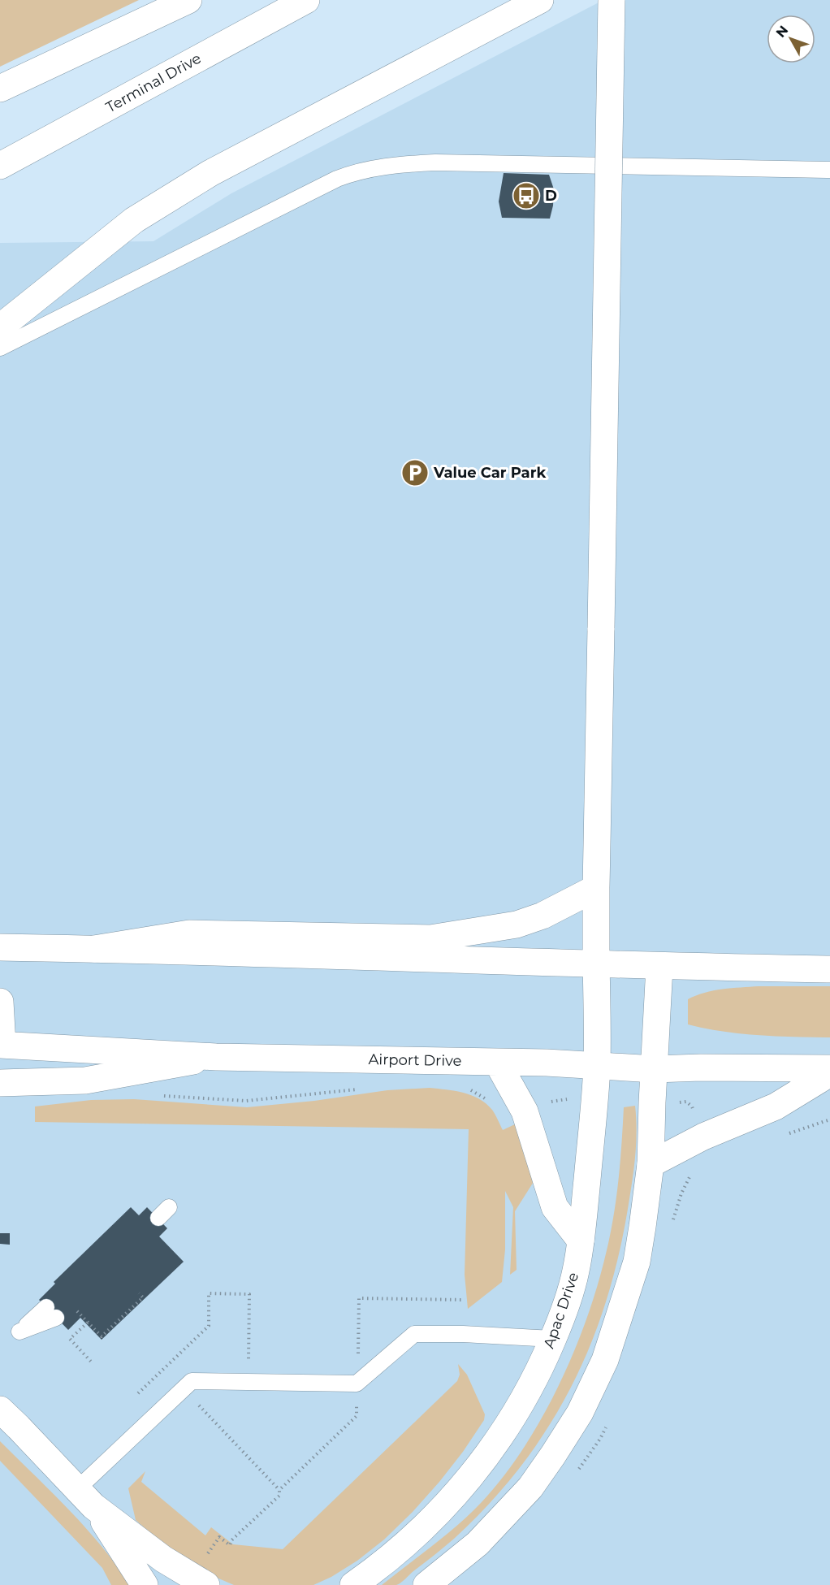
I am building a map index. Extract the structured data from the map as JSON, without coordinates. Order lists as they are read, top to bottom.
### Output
{
  "streets": {
    "main road": ["Terminal Drive", "Airport Drive", "Apac Drive"]
  },
  "crossings": [
    ["Airport Drive", "Apac Drive"]
  ],
  "places": {
    "bus stop": ["D"],
    "parking": ["Value Car Park"]
  },
  "north": "top left"
}
